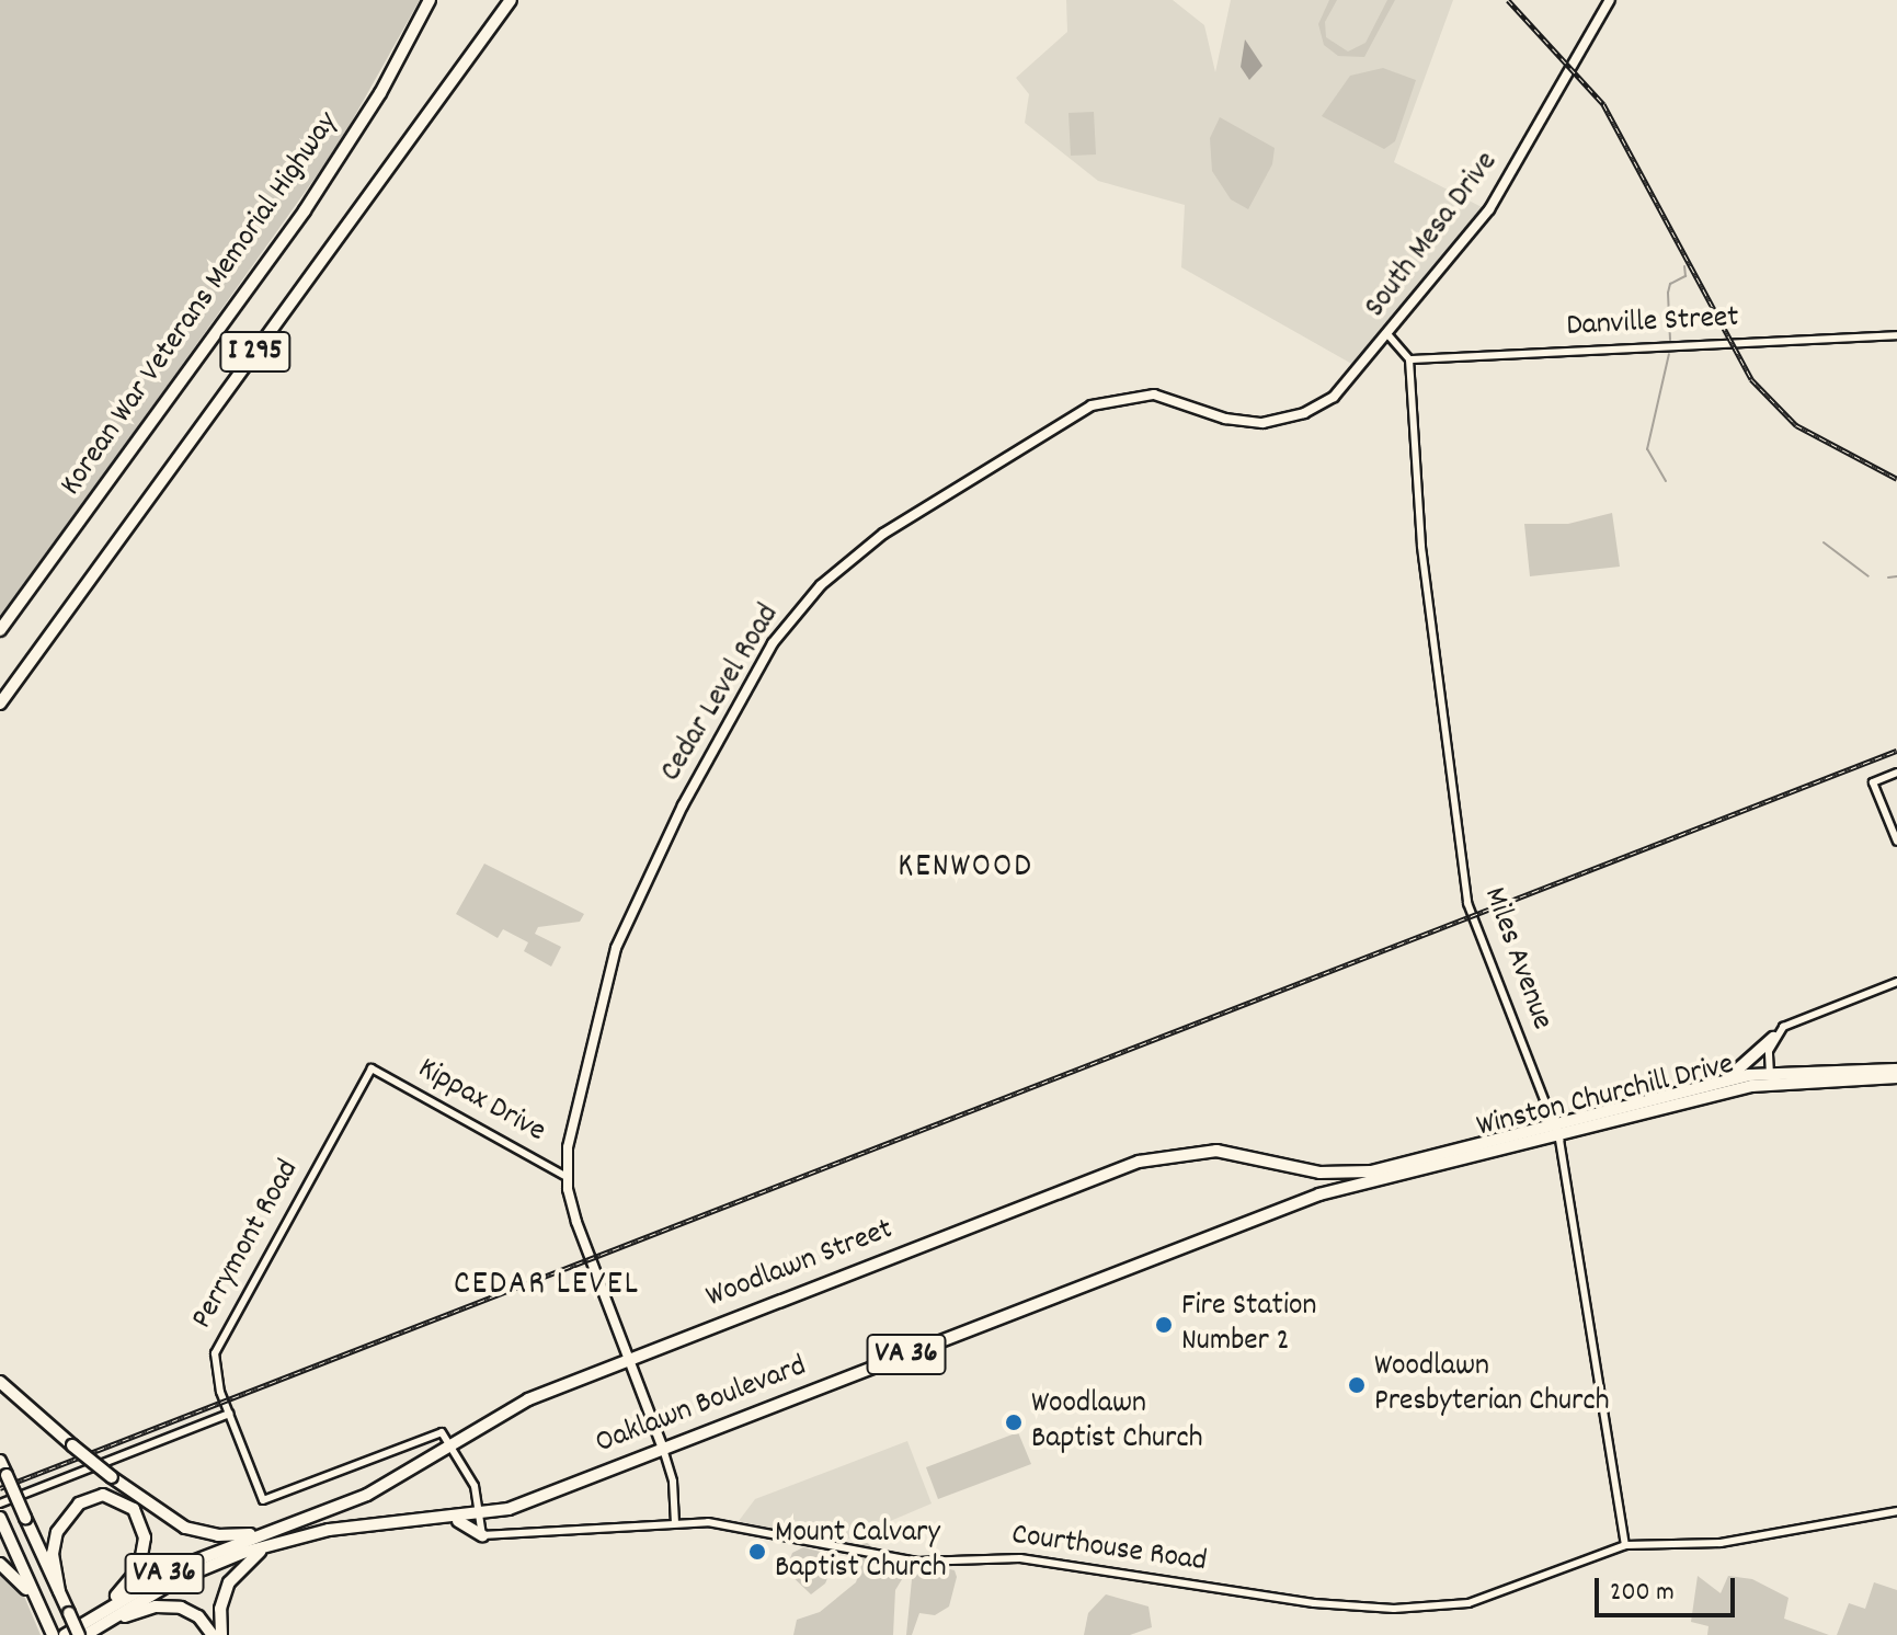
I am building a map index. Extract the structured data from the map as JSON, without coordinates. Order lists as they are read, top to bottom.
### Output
{
  "streets": {
    "highway": [
      "Korean War Veterans Memorial Highway",
      "I 295",
      "Winston Churchill Drive",
      "Woodlawn Street",
      "VA 36",
      "Oaklawn Boulevard"
    ],
    "main road": ["South Mesa Drive", "Cedar Level Road"],
    "street": [
      "Danville Street",
      "Miles Avenue",
      "Kippax Drive",
      "Perrymont Road",
      "Courthouse Road"
    ]
  },
  "crossings": [
    ["South Mesa Drive", "Cedar Level Road"],
    ["Danville Street", "Miles Avenue"],
    ["Cedar Level Road", "Kippax Drive"],
    ["Cedar Level Road", "Woodlawn Street"],
    ["Cedar Level Road", "Oaklawn Boulevard"],
    ["Miles Avenue", "Winston Churchill Drive"],
    ["Miles Avenue", "Woodlawn Street"],
    ["Miles Avenue", "VA 36"],
    ["Miles Avenue", "Courthouse Road"],
    ["Winston Churchill Drive", "Woodlawn Street"],
    ["Winston Churchill Drive", "VA 36"],
    ["Winston Churchill Drive", "Oaklawn Boulevard"],
    ["Kippax Drive", "Perrymont Road"],
    ["Perrymont Road", "Woodlawn Street"],
    ["Woodlawn Street", "VA 36"],
    ["Woodlawn Street", "Oaklawn Boulevard"]
  ],
  "districts": ["KENWOOD", "CEDAR LEVEL"],
  "places": [
    "Fire Station Number 2",
    "Woodlawn Presbyterian Church",
    "Woodlawn Baptist Church",
    "Mount Calvary Baptist Church"
  ],
  "scale_bar": "200 m"
}
